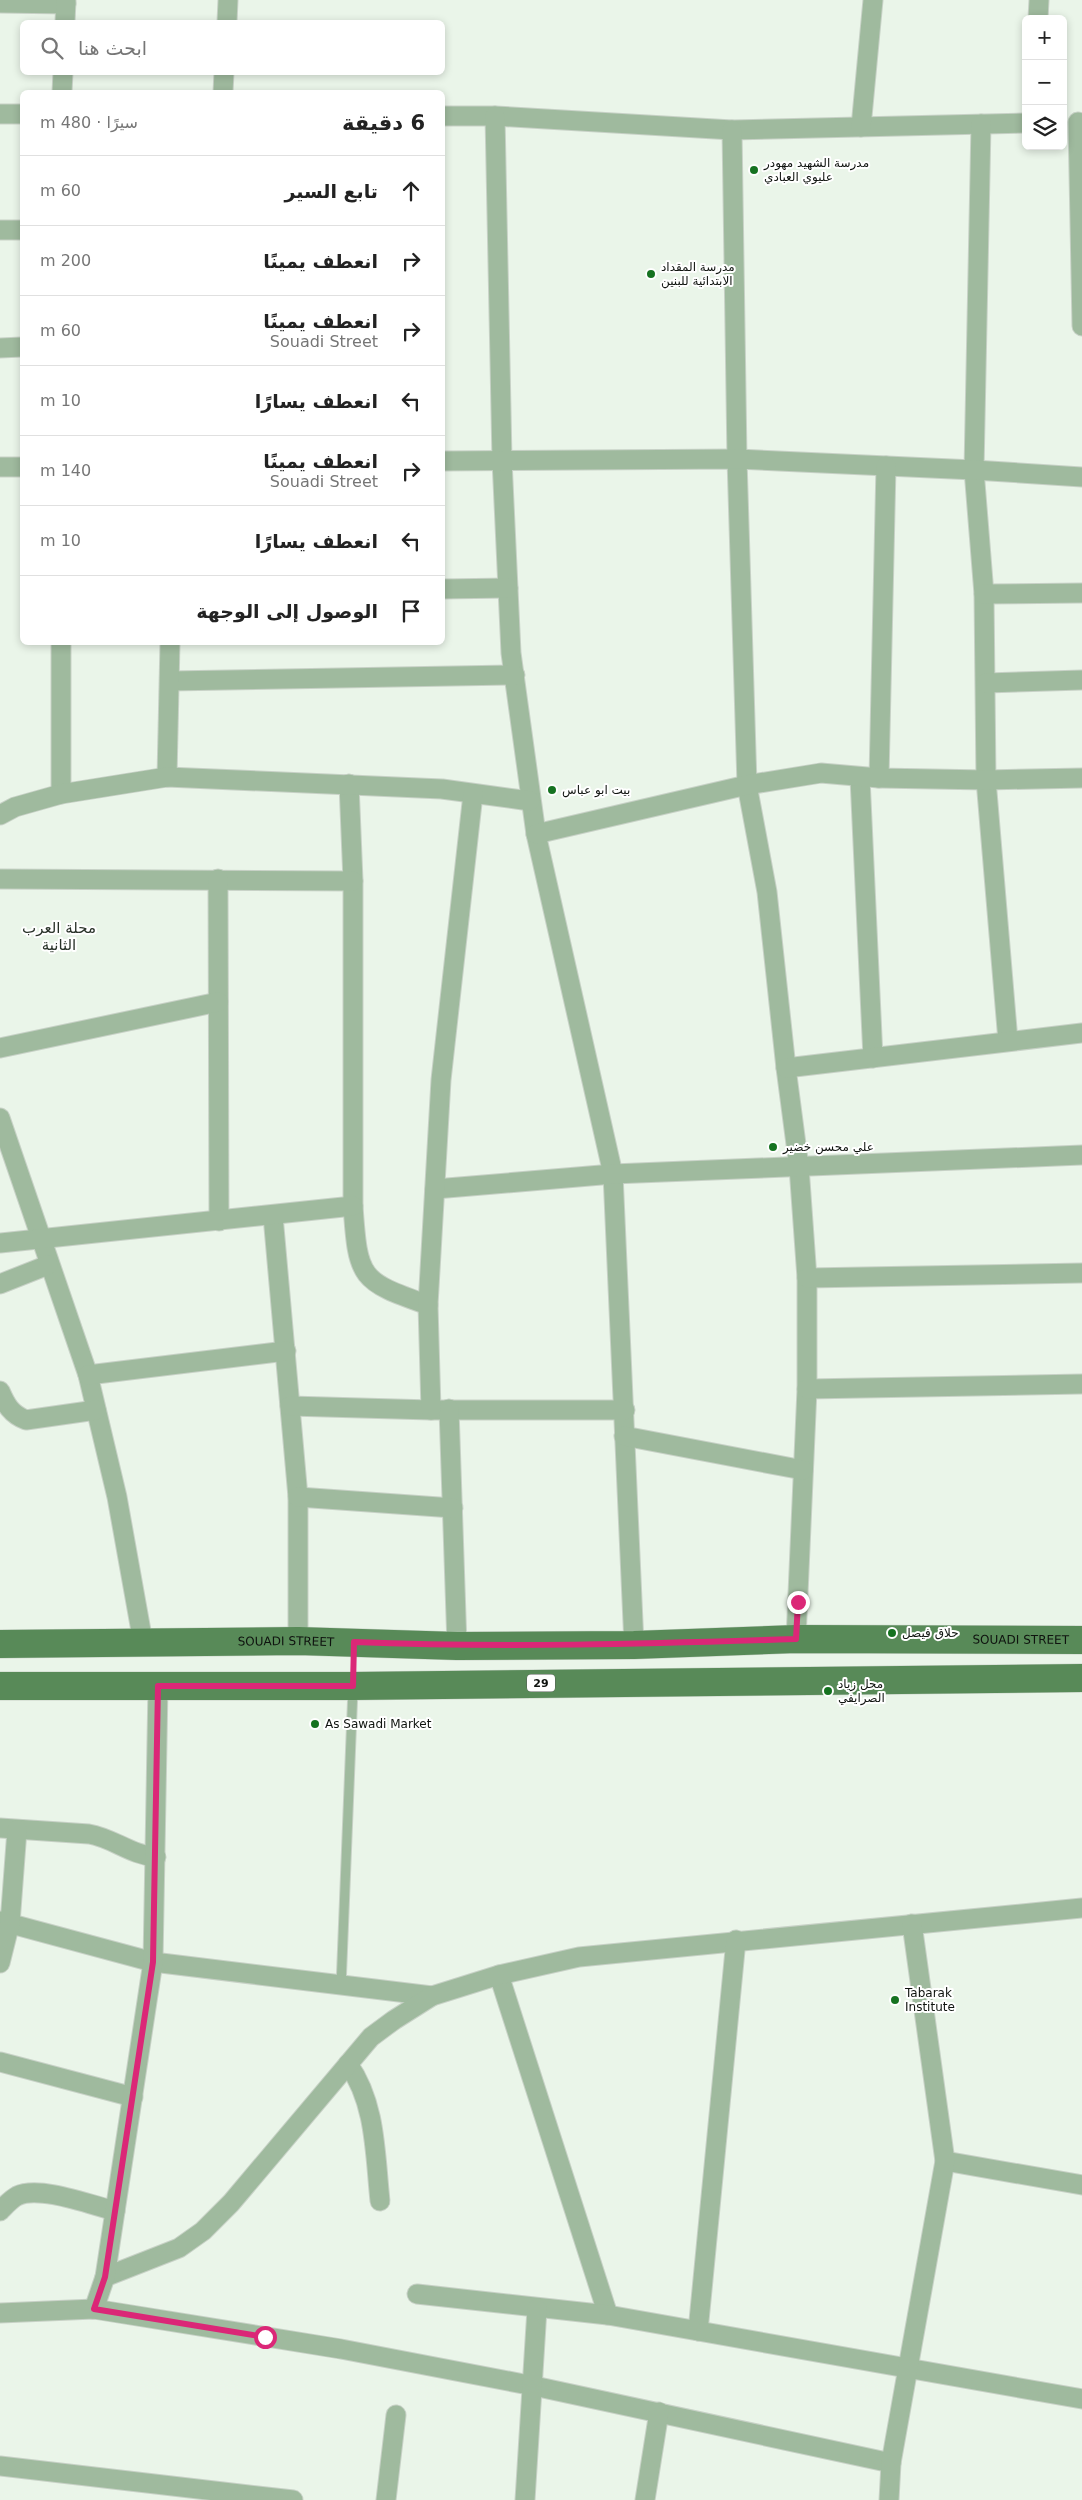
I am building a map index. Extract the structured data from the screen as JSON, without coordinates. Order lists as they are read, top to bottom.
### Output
{
  "streets": {
    "main road": ["SOUADI STREET", "29"]
  },
  "districts": ["محلة العرب الثانية"],
  "places": [
    "مدرسة الشهيد مهودر عليوي العبادي",
    "مدرسة المقداد الابتدائية للبنين",
    "بيت ابو عباس",
    "علي محسن خضير",
    "حلاق فيصل",
    "محل زياد الصرايفي",
    "As Sawadi Market",
    "Tabarak Institute"
  ],
  "page": {
    "map_buttons": ["+", "−"],
    "search": "ابحث هنا",
    "heading": ["6 دقيقة", "سيرًا · 480 m"],
    "list": [
      ["تابع السير", "60 m"],
      ["انعطف يمينًا", "200 m"],
      ["انعطف يمينًا", "Souadi Street", "60 m"],
      ["انعطف يسارًا", "10 m"],
      ["انعطف يمينًا", "Souadi Street", "140 m"],
      ["انعطف يسارًا", "10 m"],
      "الوصول إلى الوجهة"
    ]
  }
}
